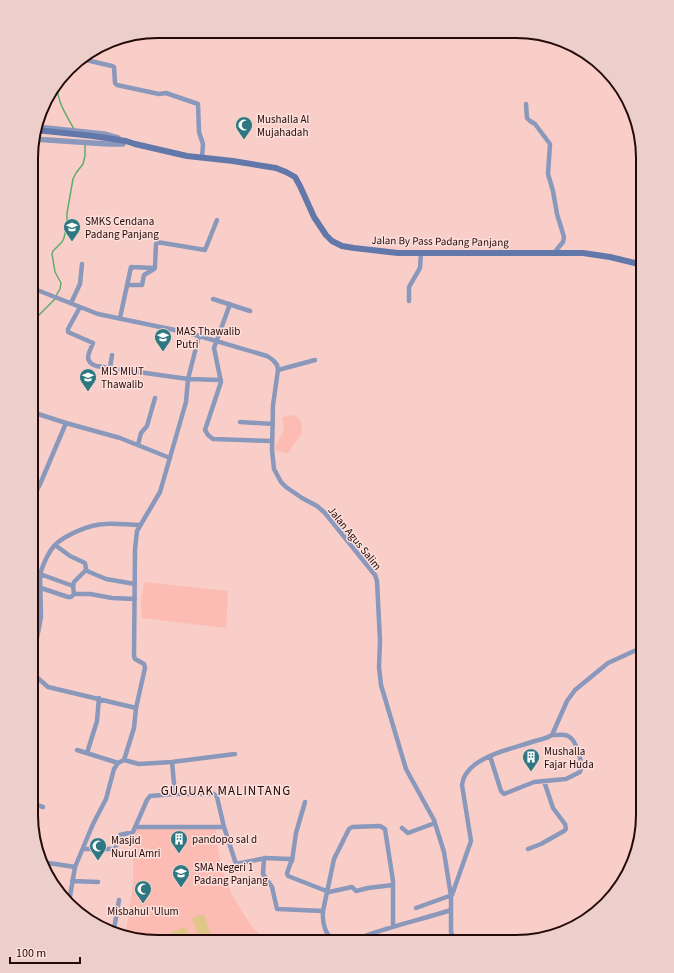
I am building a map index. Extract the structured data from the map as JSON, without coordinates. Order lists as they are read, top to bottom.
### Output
{
  "streets": {
    "main road": ["Jalan By Pass Padang Panjang"],
    "street": ["Jalan Agus Salim"]
  },
  "districts": ["GUGUAK MALINTANG"],
  "places": {
    "mosque": ["Mushalla Al Mujahadah", "Masjid Nurul Amri", "Misbahul 'Ulum"],
    "school or university": [
      "SMKS Cendana Padang Panjang",
      "MAS Thawalib Putri",
      "MIS MIUT Thawalib",
      "SMA Negeri 1 Padang Panjang"
    ],
    "building": ["Mushalla Fajar Huda", "pandopo sal d"]
  },
  "scale_bar": "100 m"
}
